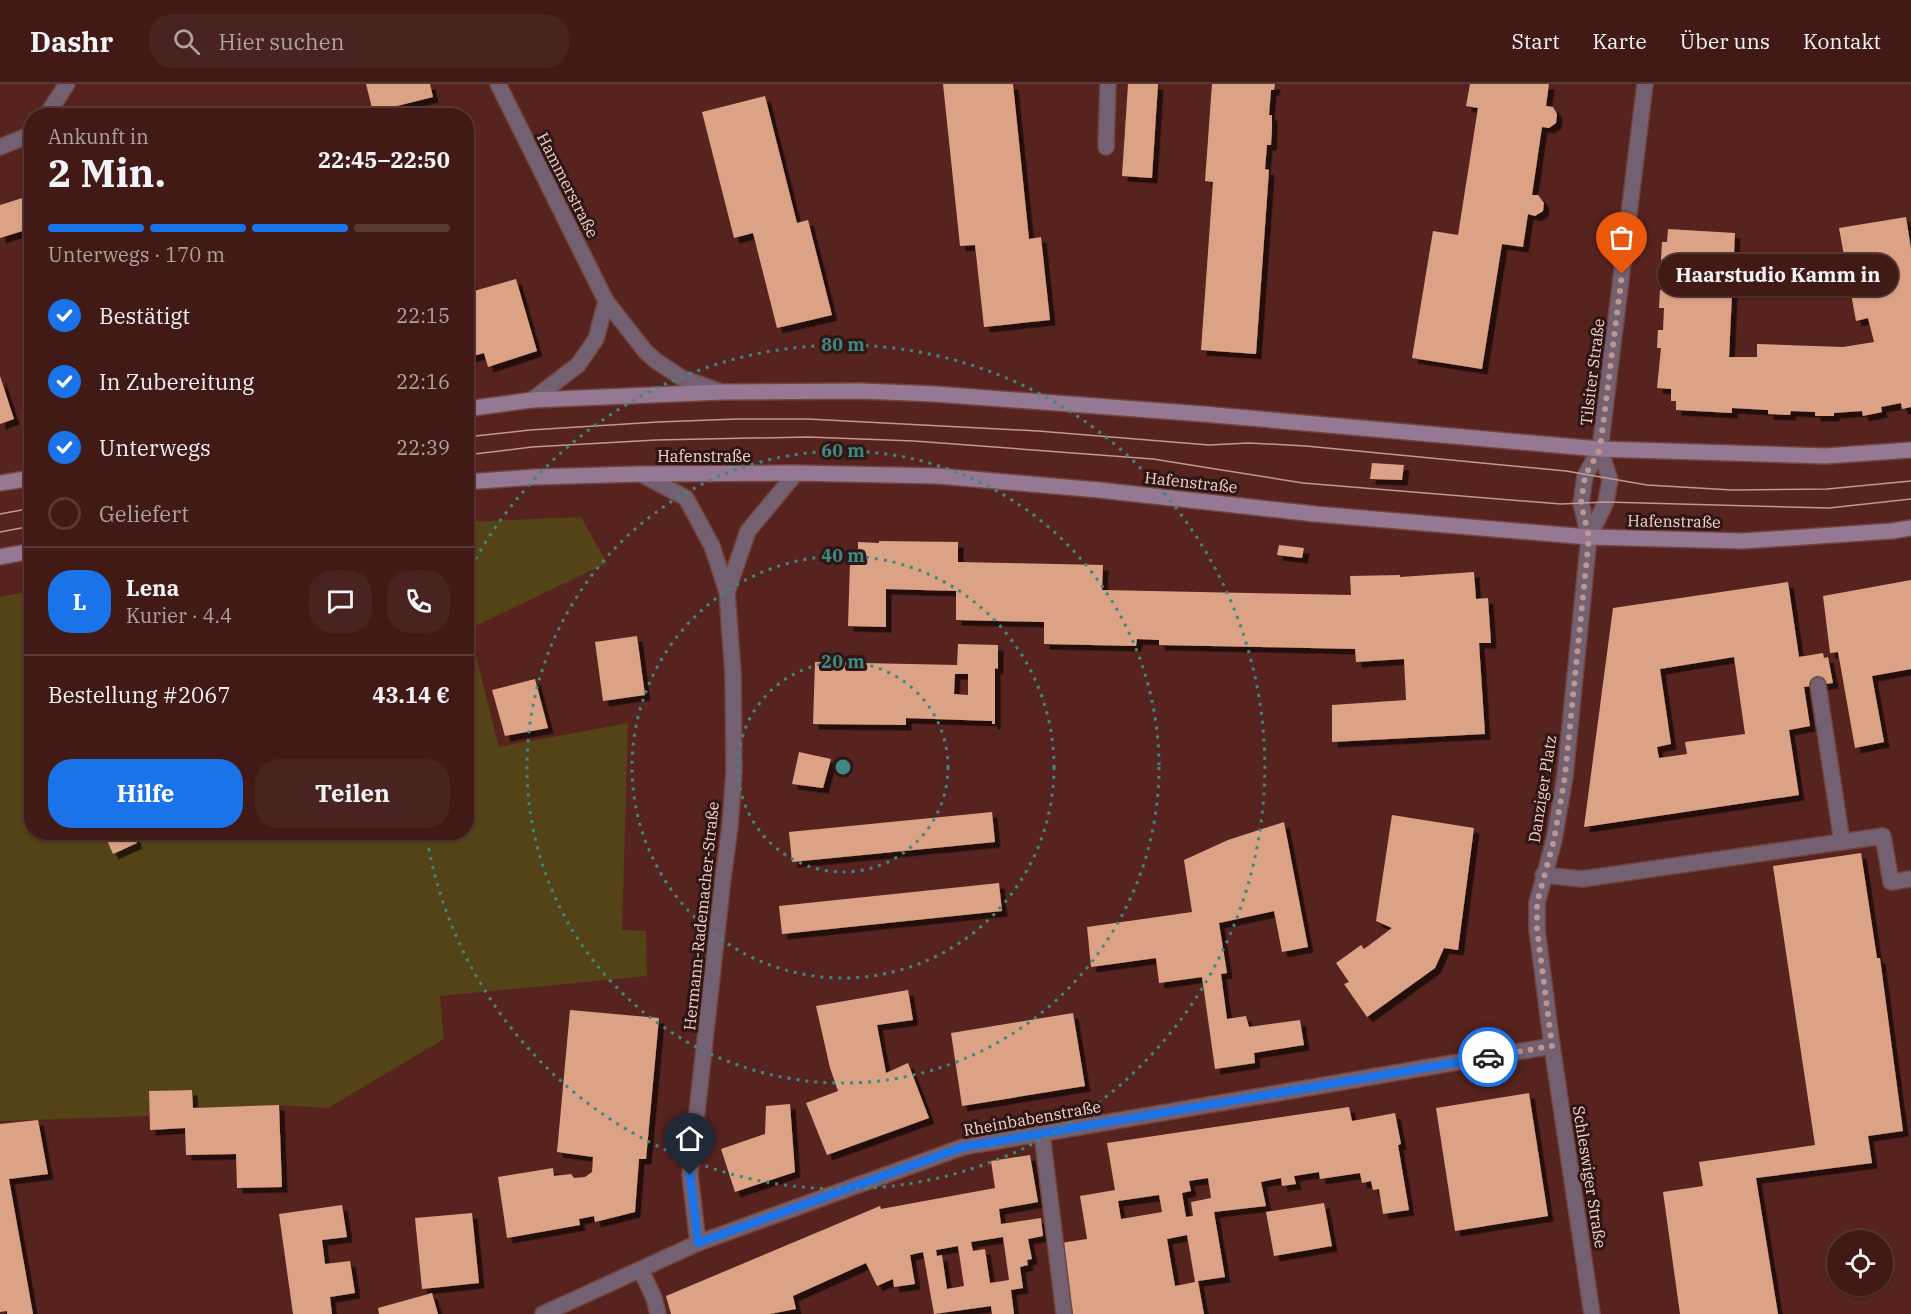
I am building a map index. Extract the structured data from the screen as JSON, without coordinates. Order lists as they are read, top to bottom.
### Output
{
  "streets": {
    "main road": ["Hafenstraße"],
    "street": [
      "Hammerstraße",
      "Tilsiter Straße",
      "Danziger Platz",
      "Hermann-Rademacher-Straße",
      "Rheinbabenstraße",
      "Schleswiger Straße"
    ]
  },
  "crossings": [
    ["Tilsiter Straße", "Danziger Platz"],
    ["Hafenstraße", "Danziger Platz"],
    ["Hafenstraße", "Hermann-Rademacher-Straße"],
    ["Danziger Platz", "Rheinbabenstraße"],
    ["Danziger Platz", "Schleswiger Straße"],
    ["Hermann-Rademacher-Straße", "Rheinbabenstraße"],
    ["Rheinbabenstraße", "Schleswiger Straße"]
  ],
  "places": ["Haarstudio Kamm in"],
  "page": {
    "header": "Dashr",
    "search": "Hier suchen",
    "nav": [
      "Start",
      "Karte",
      "Über uns",
      "Kontakt"
    ],
    "heading": ["2 Min.", "Ankunft in", "22:45–22:50"],
    "panel": [
      "Lena",
      "Kurier · 4.4",
      "Bestellung #2067",
      "43.14 €"
    ],
    "bar": "Unterwegs · 170 m",
    "bubble": "Haarstudio Kamm in",
    "list": [
      ["Bestätigt", "22:15"],
      ["In Zubereitung", "22:16"],
      ["Unterwegs", "22:39"],
      "Geliefert"
    ],
    "round": "L",
    "buttons": ["Hilfe", "Teilen"]
  },
  "rings": [
    "80 m",
    "60 m",
    "40 m",
    "20 m"
  ]
}
